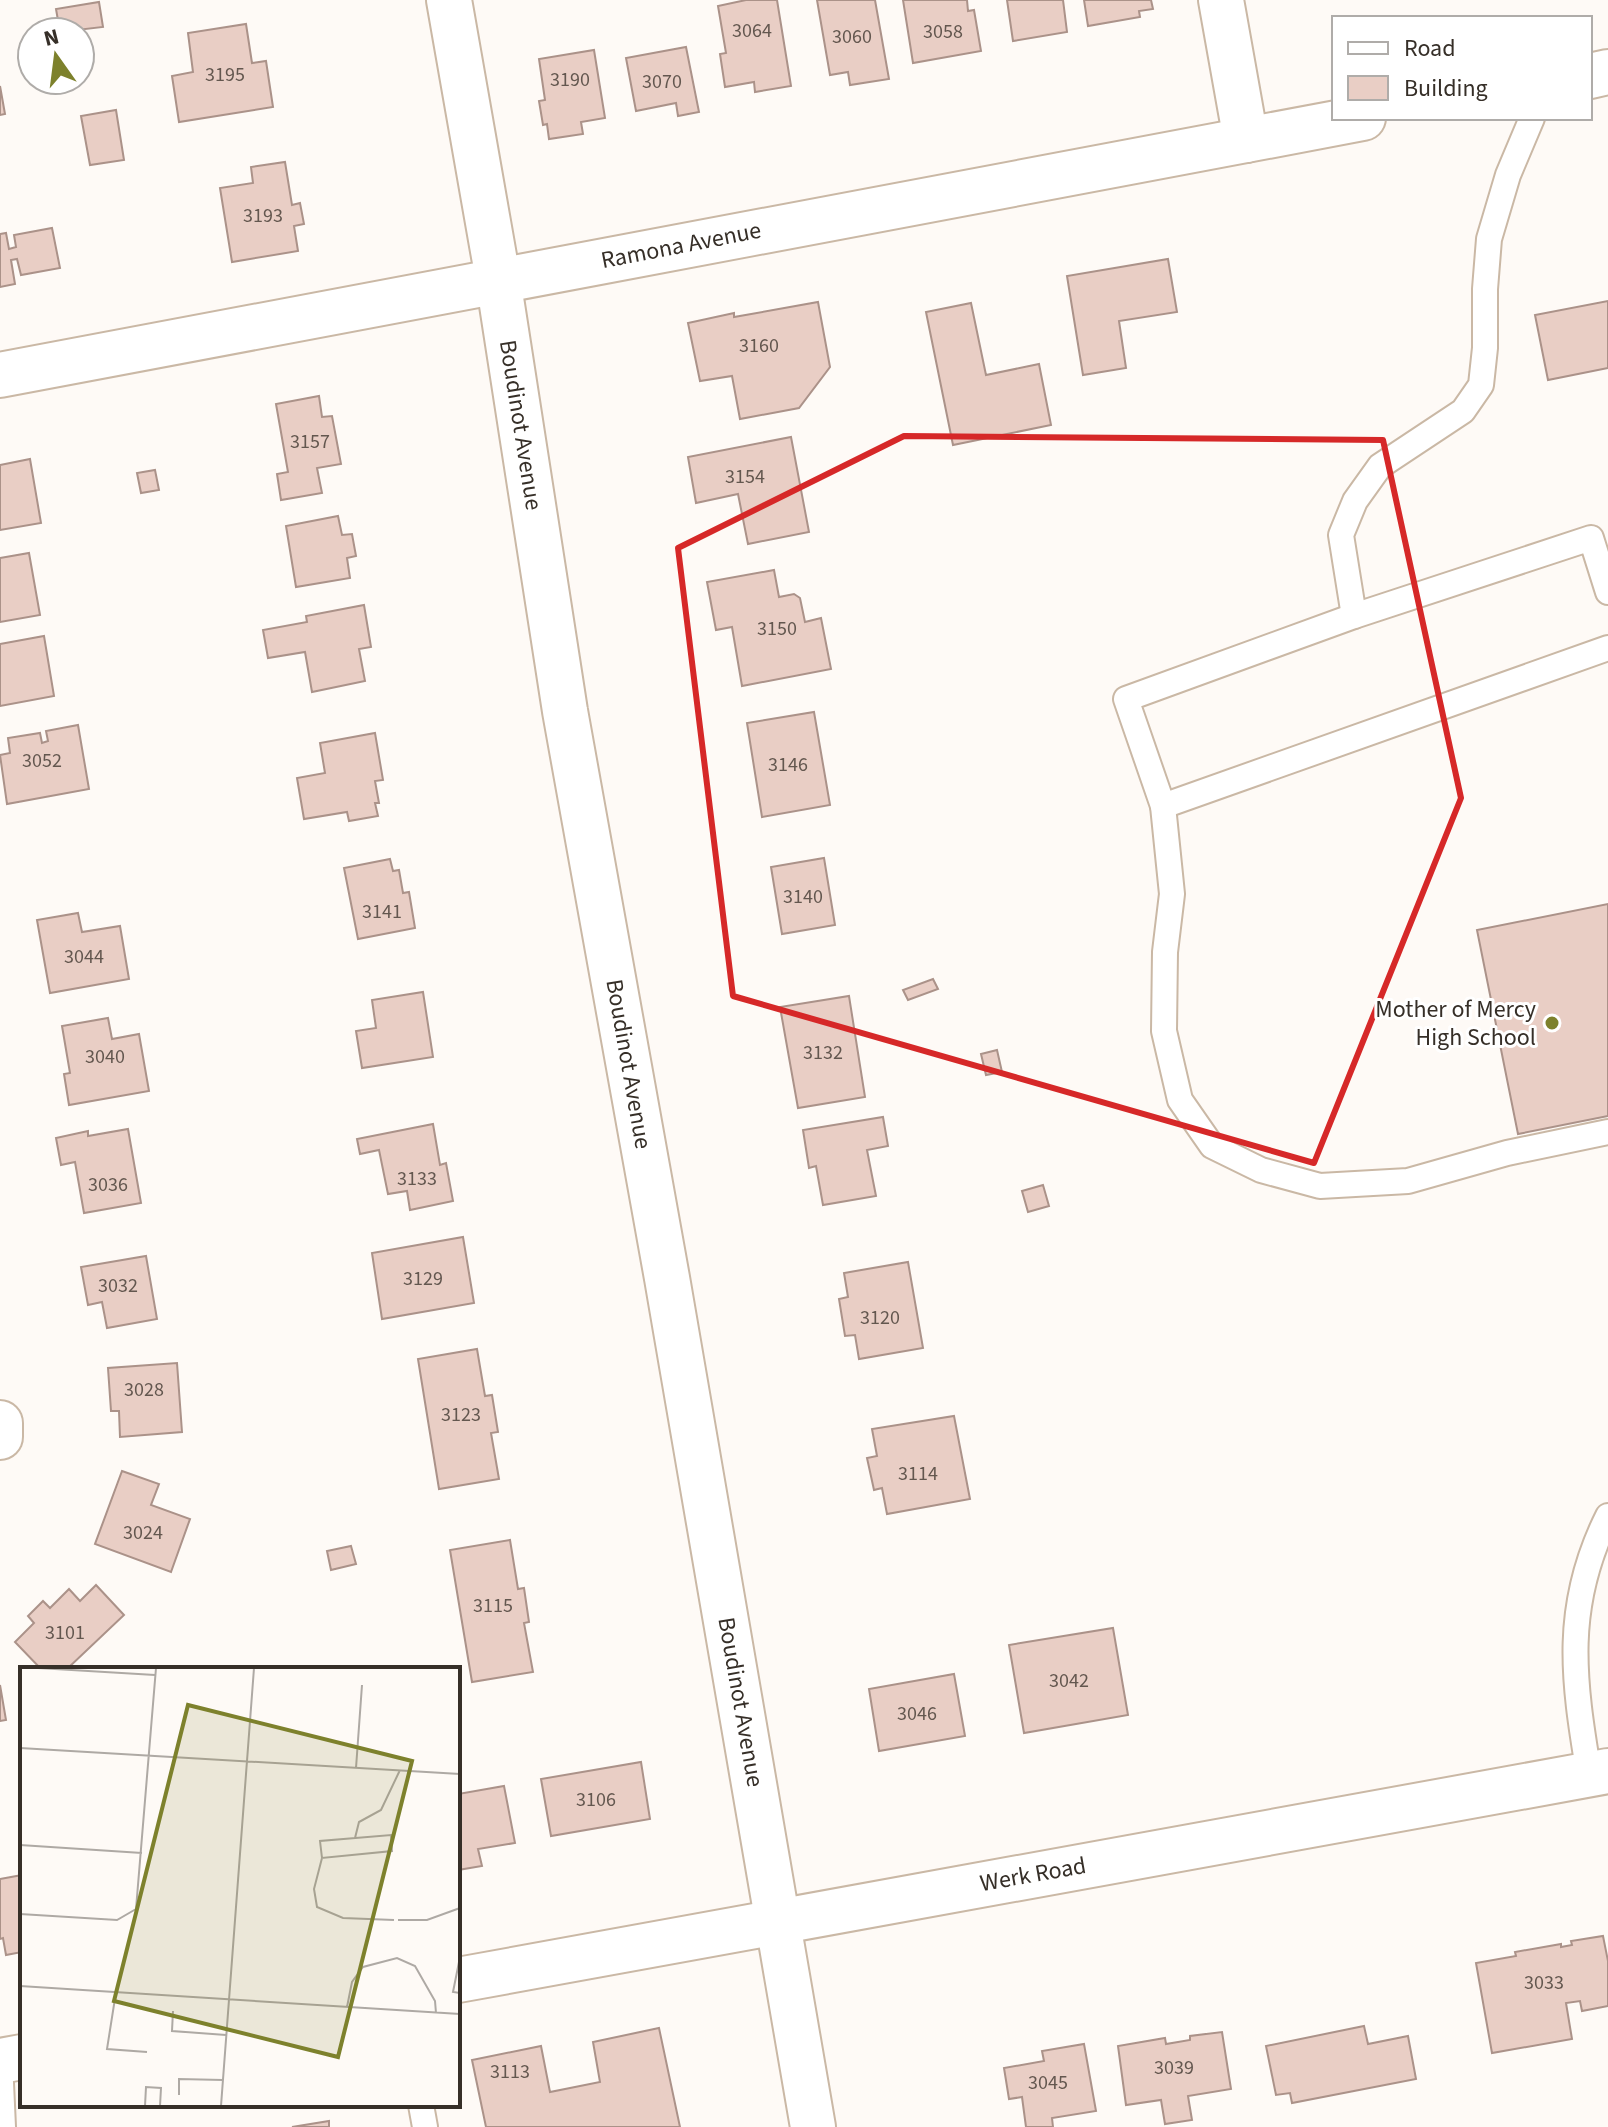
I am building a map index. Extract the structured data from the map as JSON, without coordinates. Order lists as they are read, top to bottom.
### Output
{
  "streets": {
    "street": ["Ramona Avenue", "Boudinot Avenue", "Werk Road"]
  },
  "crossings": [
    ["Ramona Avenue", "Boudinot Avenue"],
    ["Boudinot Avenue", "Werk Road"]
  ],
  "places": ["Mother of Mercy High School"],
  "house_numbers": [
    "3064",
    "3058",
    "3060",
    "3195",
    "3190",
    "3070",
    "3193",
    "3160",
    "3157",
    "3154",
    "3150",
    "3052",
    "3146",
    "3140",
    "3141",
    "3044",
    "3132",
    "3040",
    "3133",
    "3036",
    "3129",
    "3032",
    "3120",
    "3028",
    "3123",
    "3114",
    "3024",
    "3115",
    "3101",
    "3042",
    "3046",
    "3106",
    "3033",
    "3039",
    "3113",
    "3045"
  ],
  "legend": ["Road", "Building"],
  "north": "top"
}
